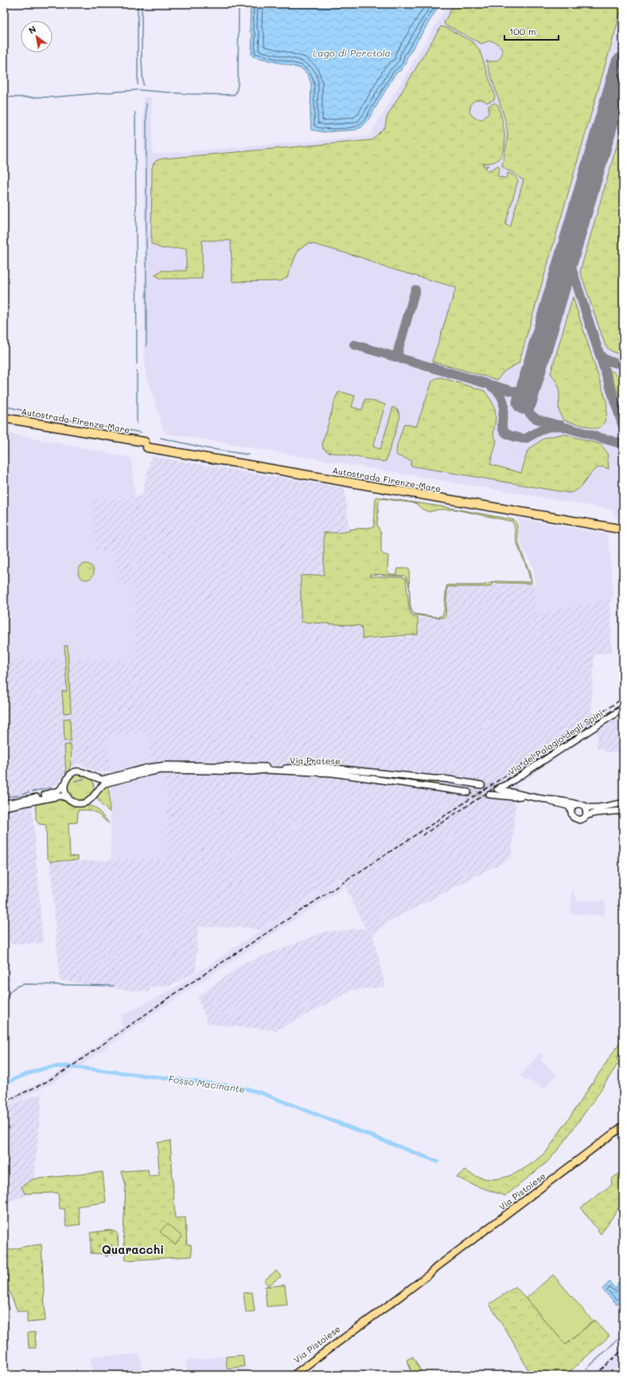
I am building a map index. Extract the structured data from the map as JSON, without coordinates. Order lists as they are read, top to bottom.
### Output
{
  "streets": {
    "highway": ["Autostrada Firenze-Mare"],
    "main road": ["Via del Palagio degli Spini", "Via Pratese", "Via Pistoiese"]
  },
  "districts": ["Quaracchi"],
  "water": ["Lago di Peretola", "Fosso Macinante"],
  "scale_bar": "100 m",
  "north": "top left"
}
